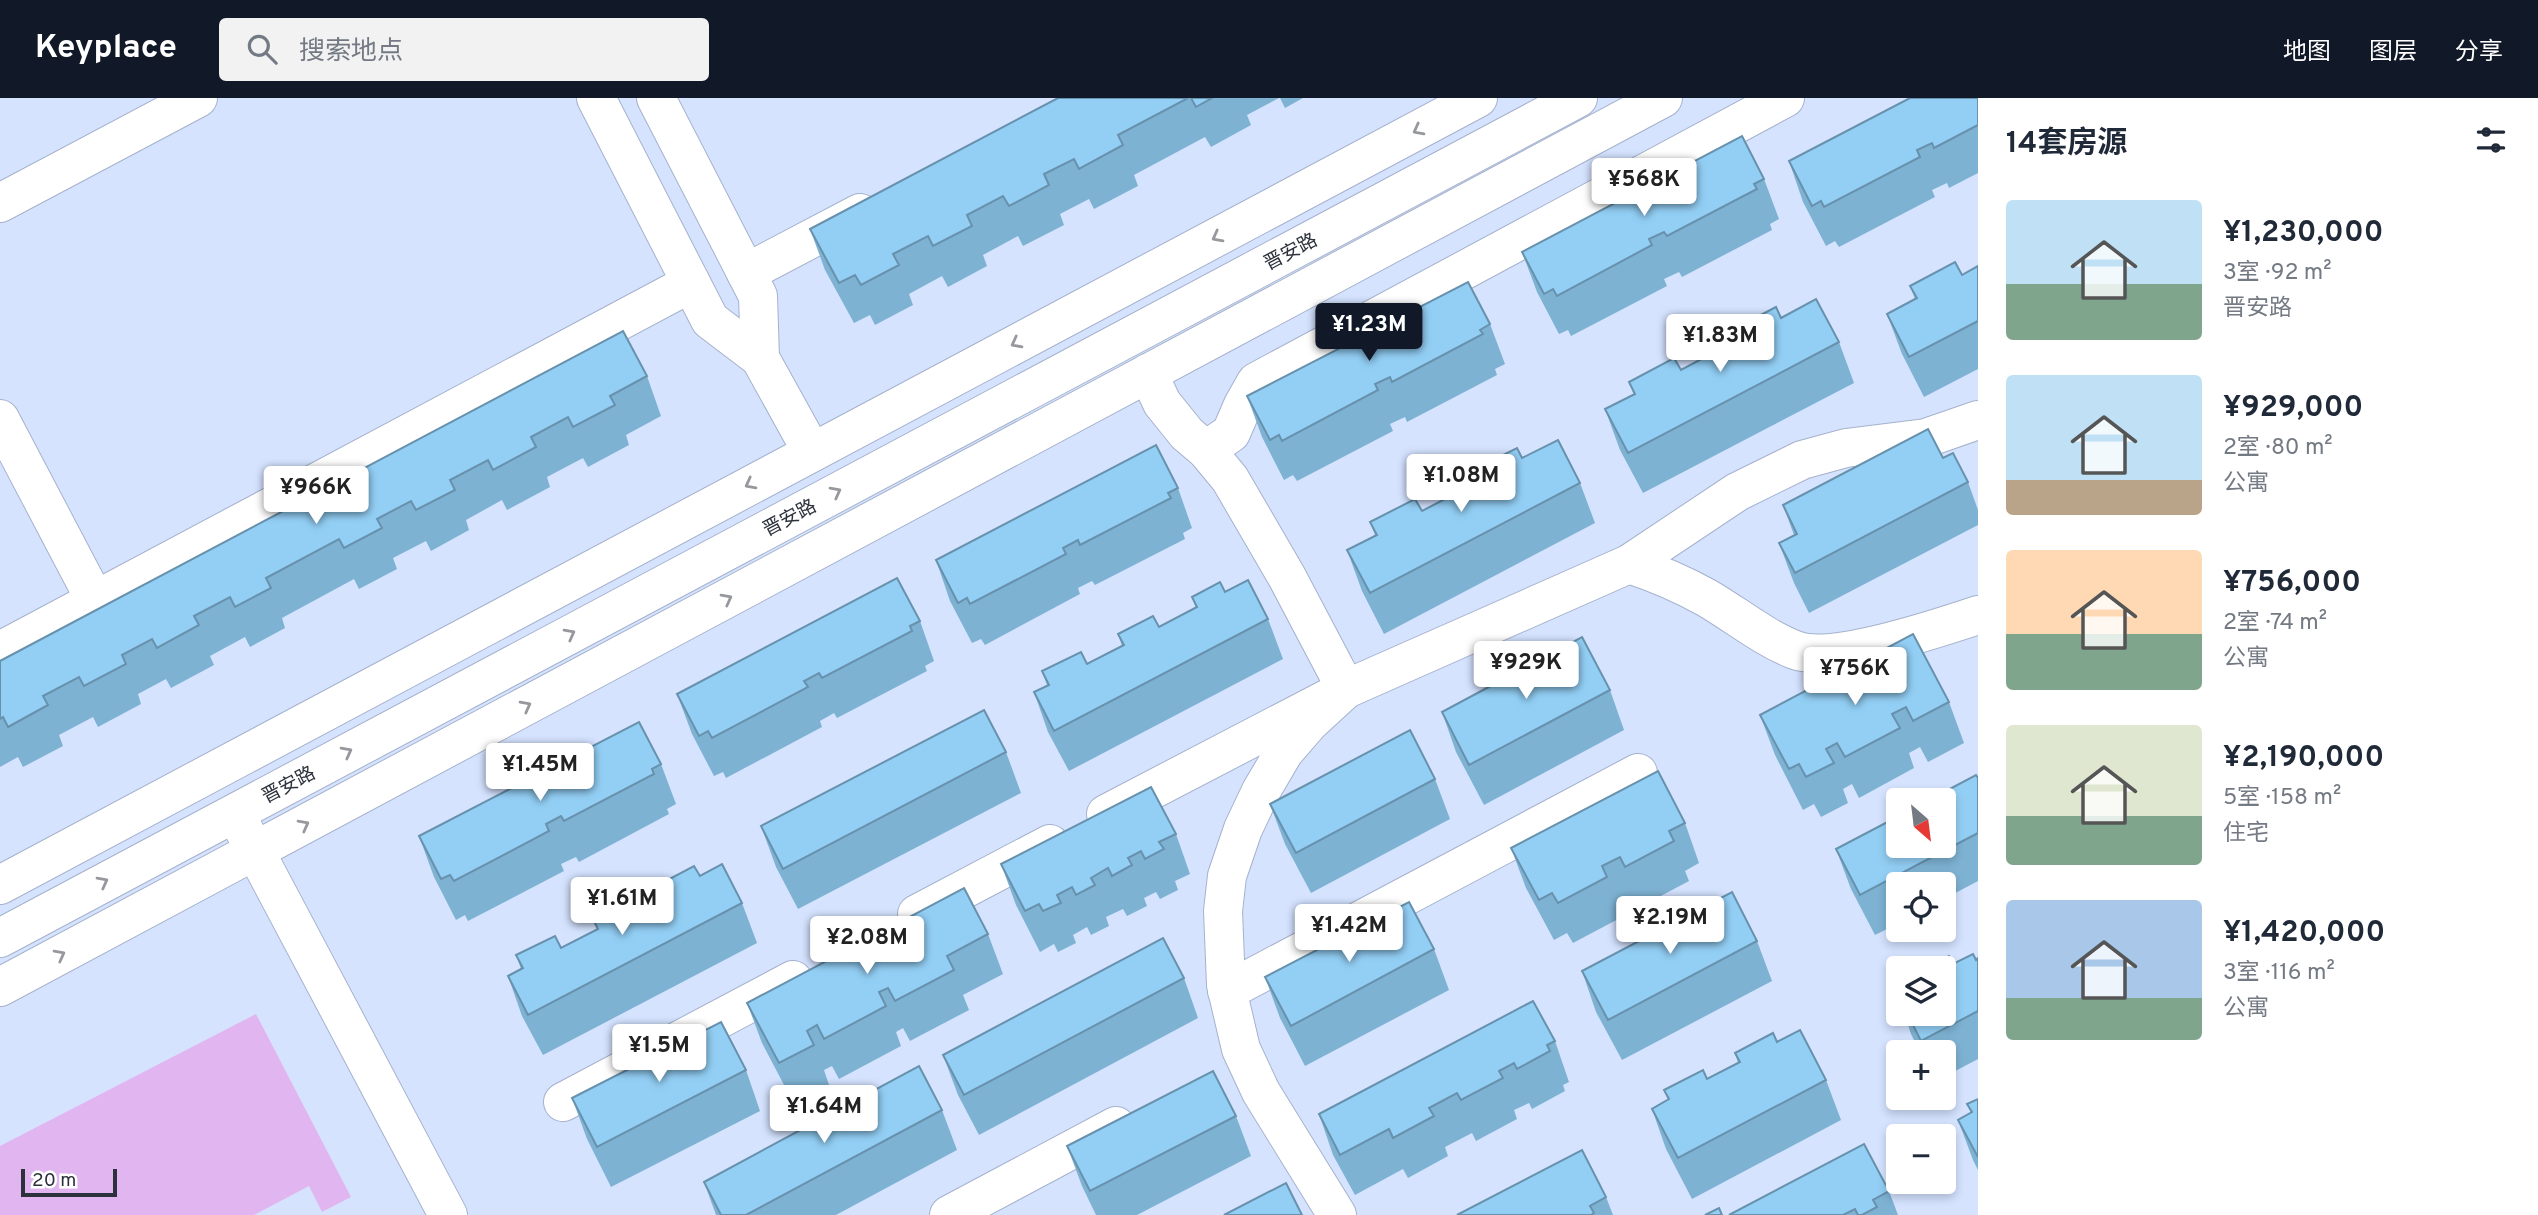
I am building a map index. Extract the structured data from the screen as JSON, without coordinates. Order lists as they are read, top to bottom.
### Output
{
  "streets": {
    "main road": ["晋安路"]
  },
  "scale_bar": "20 m",
  "north": "bottom right",
  "page": {
    "header": "Keyplace",
    "search": "搜索地点",
    "nav": ["地图", "图层", "分享"],
    "heading": "14套房源",
    "price": [
      "¥568K",
      "¥1.23M",
      "¥1.83M",
      "¥1.08M",
      "¥966K",
      "¥929K",
      "¥756K",
      "¥1.45M",
      "¥1.61M",
      "¥2.19M",
      "¥1.42M",
      "¥2.08M",
      "¥1.5M",
      "¥1.64M"
    ],
    "list": [
      {
        "name": "¥1,230,000",
        "note": "3室 · 92 m² · 晋安路"
      },
      {
        "name": "¥929,000",
        "note": "2室 · 80 m² · 公寓"
      },
      {
        "name": "¥756,000",
        "note": "2室 · 74 m² · 公寓"
      },
      {
        "name": "¥2,190,000",
        "note": "5室 · 158 m² · 住宅"
      },
      {
        "name": "¥1,420,000",
        "note": "3室 · 116 m² · 公寓"
      }
    ],
    "map_buttons": ["+", "−"],
    "scale": "20 m"
  }
}
